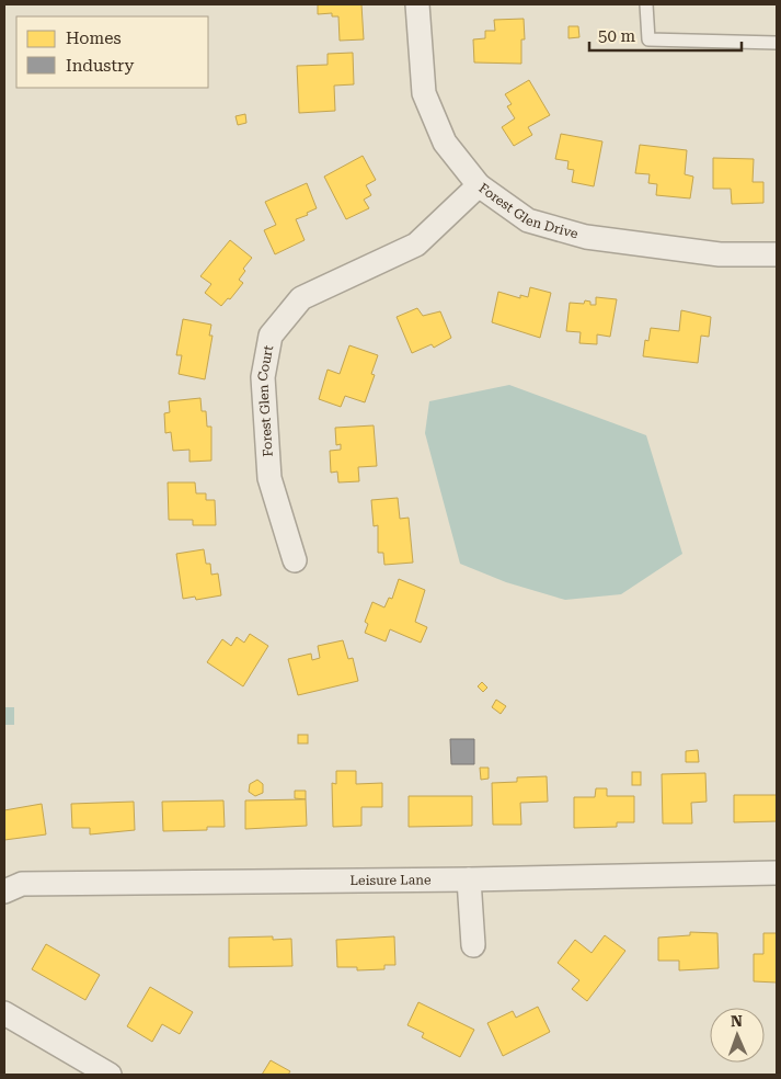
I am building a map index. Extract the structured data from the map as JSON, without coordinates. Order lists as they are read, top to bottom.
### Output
{
  "streets": {
    "street": ["Forest Glen Drive", "Forest Glen Court", "Leisure Lane"]
  },
  "crossings": [
    ["Forest Glen Drive", "Forest Glen Court"]
  ],
  "legend": ["Homes", "Industry"],
  "scale_bar": "50 m",
  "north": "top"
}
